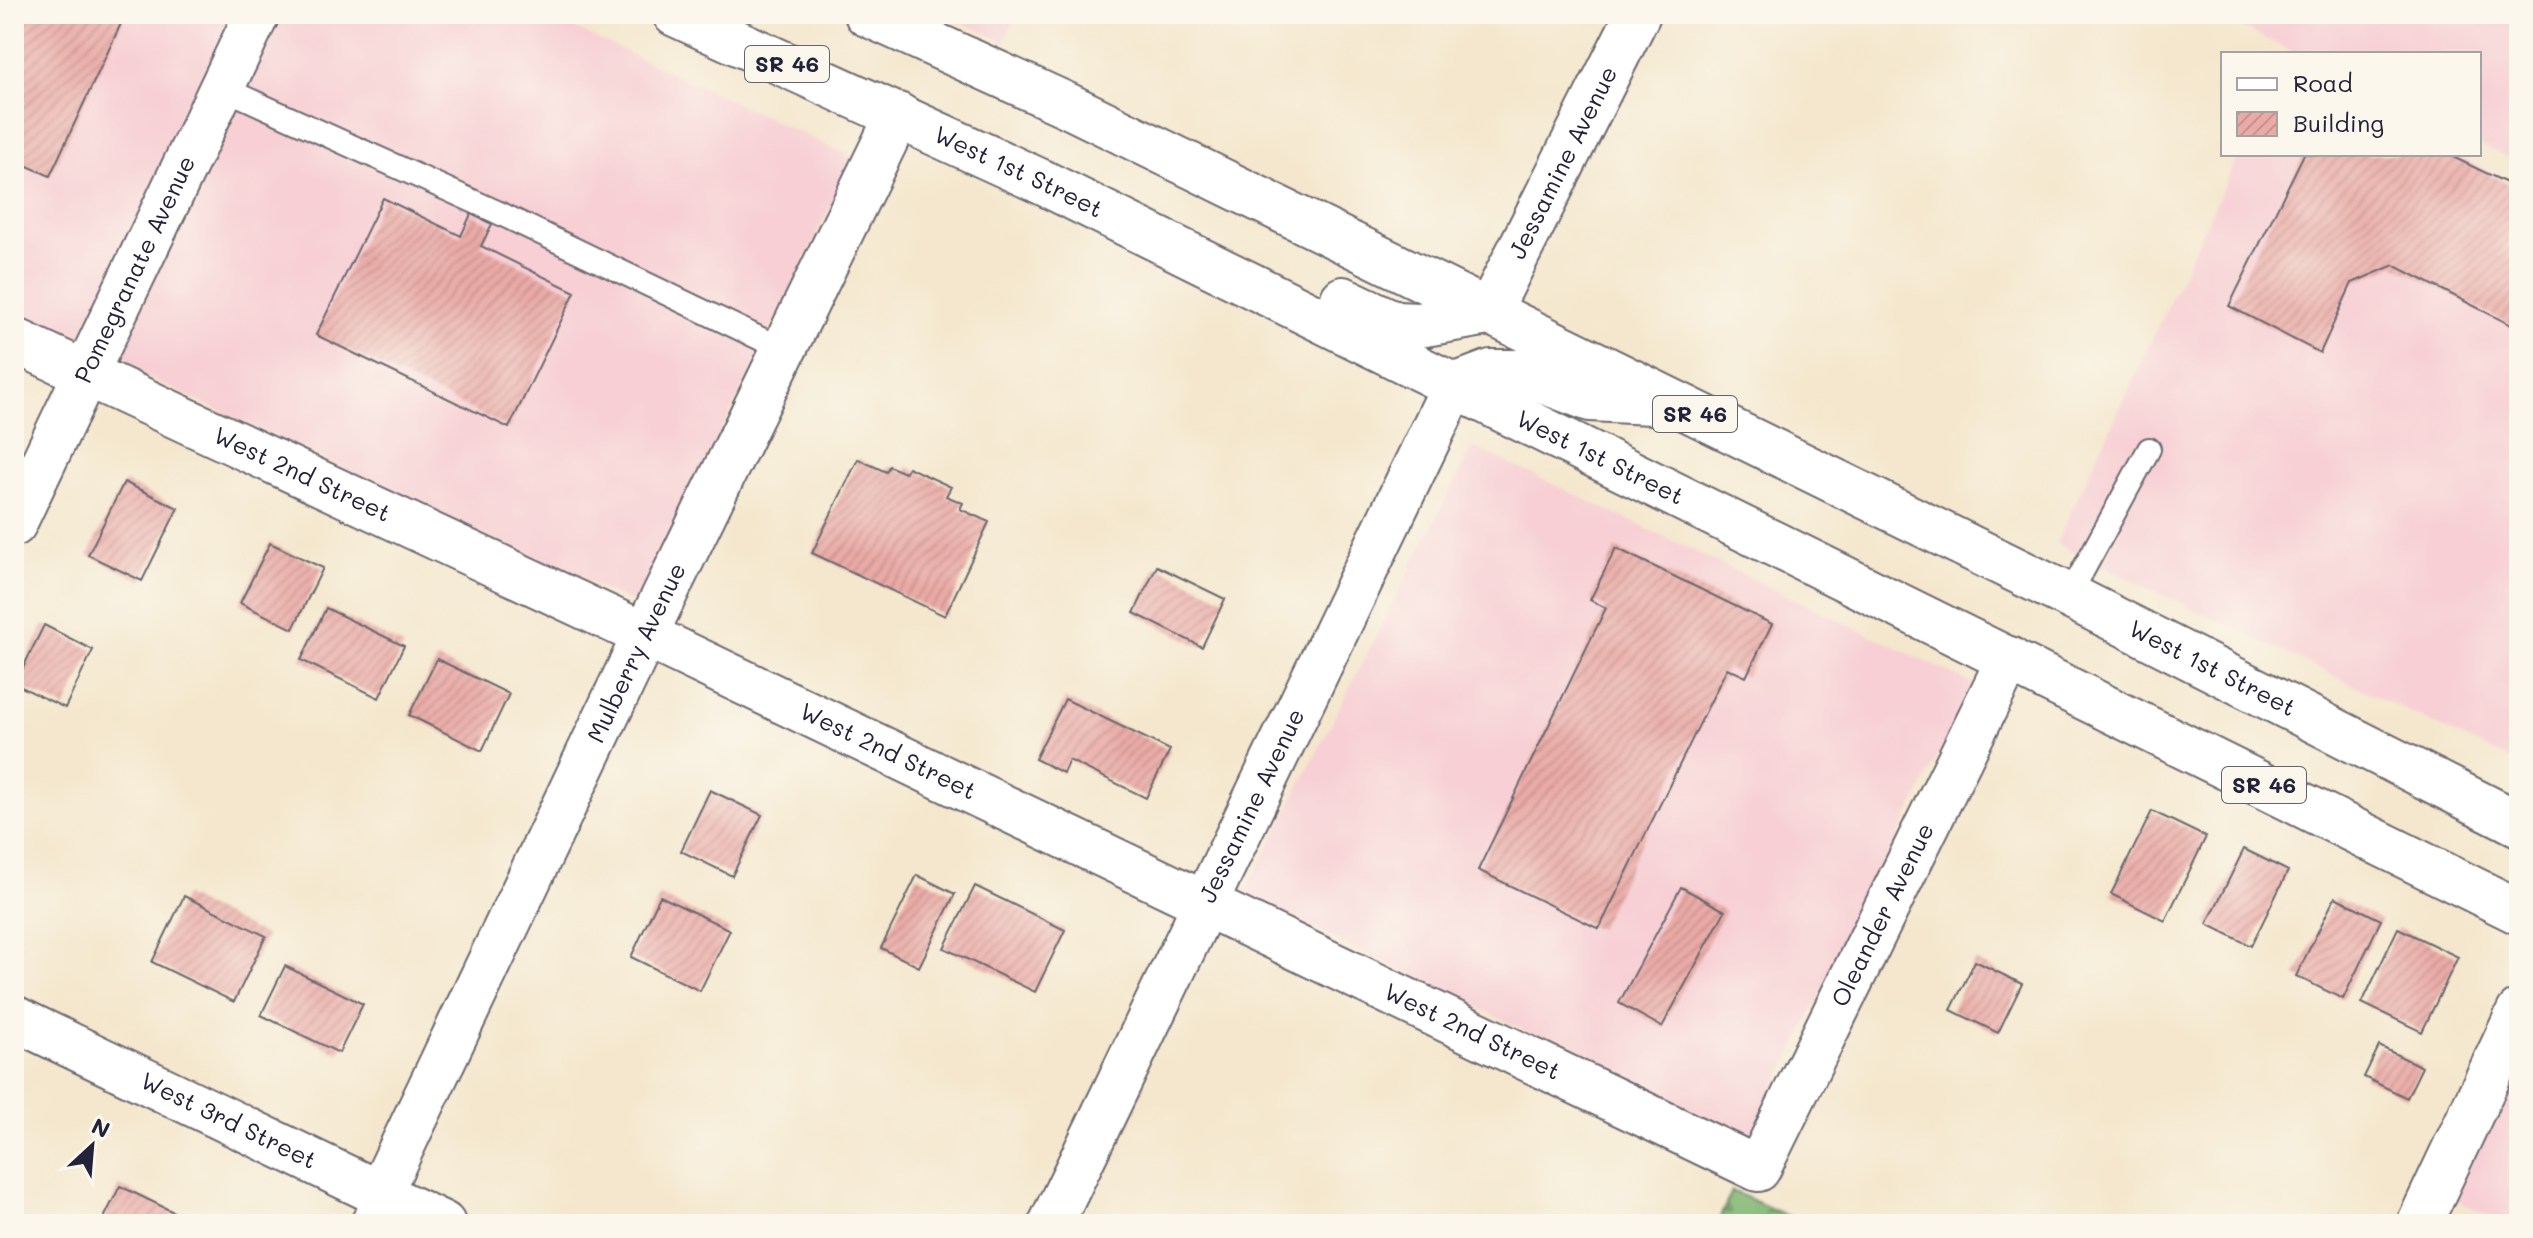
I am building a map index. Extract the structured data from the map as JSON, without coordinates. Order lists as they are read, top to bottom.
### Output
{
  "streets": {
    "street": [
      "SR 46",
      "Jessamine Avenue",
      "West 1st Street",
      "Pomegranate Avenue",
      "West 2nd Street",
      "Mulberry Avenue",
      "Oleander Avenue",
      "West 3rd Street"
    ]
  },
  "crossings": [
    ["Jessamine Avenue", "West 1st Street"],
    ["Jessamine Avenue", "West 2nd Street"],
    ["West 1st Street", "Mulberry Avenue"],
    ["West 1st Street", "Oleander Avenue"],
    ["Pomegranate Avenue", "West 2nd Street"],
    ["West 2nd Street", "Mulberry Avenue"],
    ["West 2nd Street", "Oleander Avenue"],
    ["Mulberry Avenue", "West 3rd Street"]
  ],
  "legend": ["Road", "Building"],
  "north": "top right"
}
